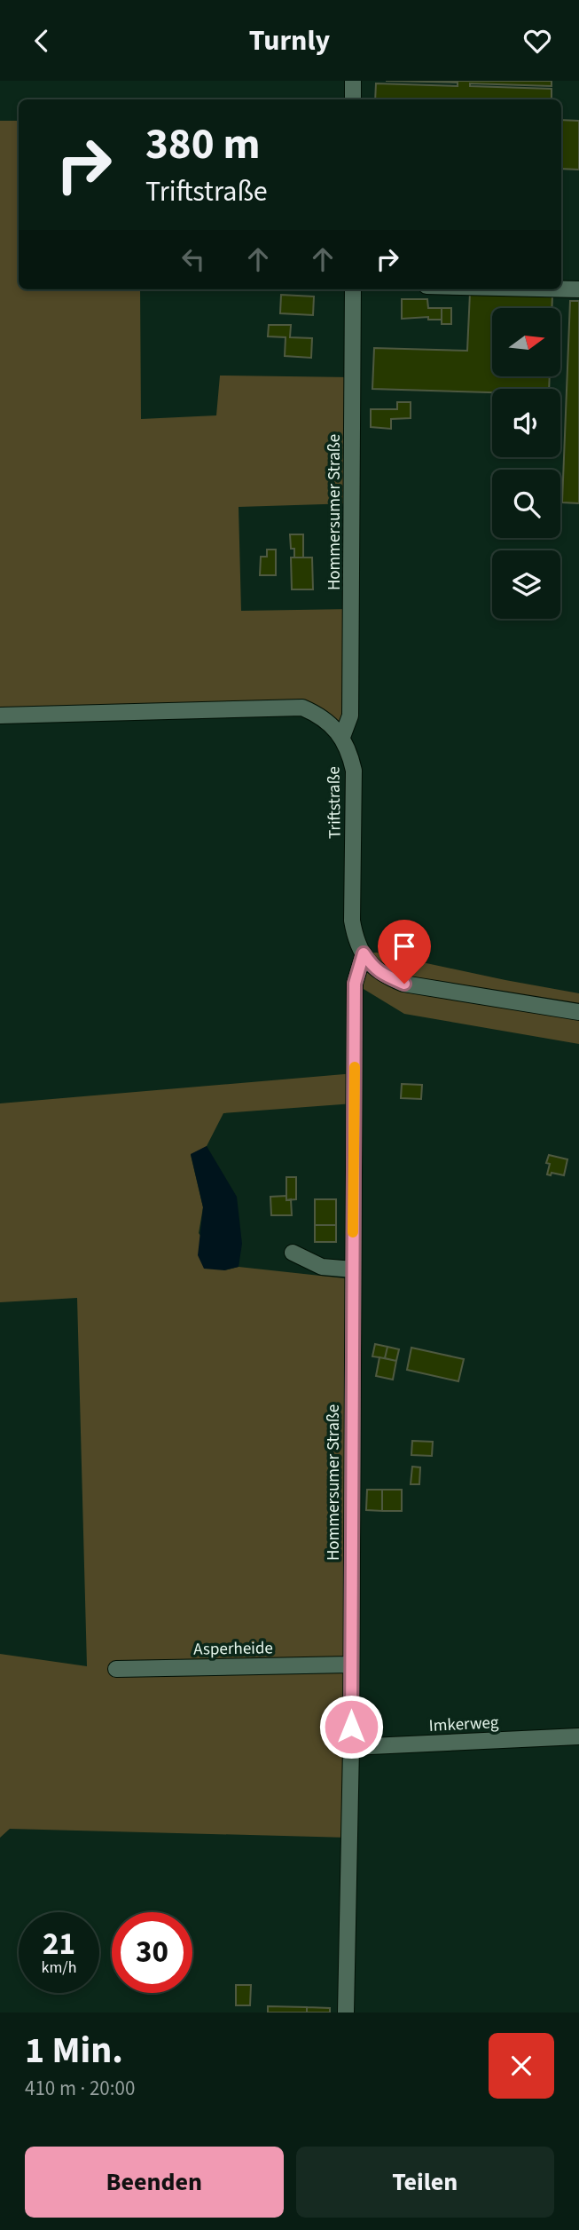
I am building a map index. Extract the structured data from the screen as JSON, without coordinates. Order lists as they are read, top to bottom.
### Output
{
  "streets": {
    "street": [
      "Hommersumer Straße",
      "Triftstraße",
      "Asperheide",
      "Imkerweg"
    ]
  },
  "crossings": [
    ["Hommersumer Straße", "Triftstraße"],
    ["Hommersumer Straße", "Asperheide"],
    ["Hommersumer Straße", "Imkerweg"]
  ],
  "north": "right",
  "page": {
    "header": "Turnly",
    "turn": ["380 m", "Triftstraße"],
    "speed": "21 km/h",
    "limit": "30",
    "heading": ["1 Min.", "410 m · 20:00"],
    "buttons": ["Beenden", "Teilen"]
  }
}
